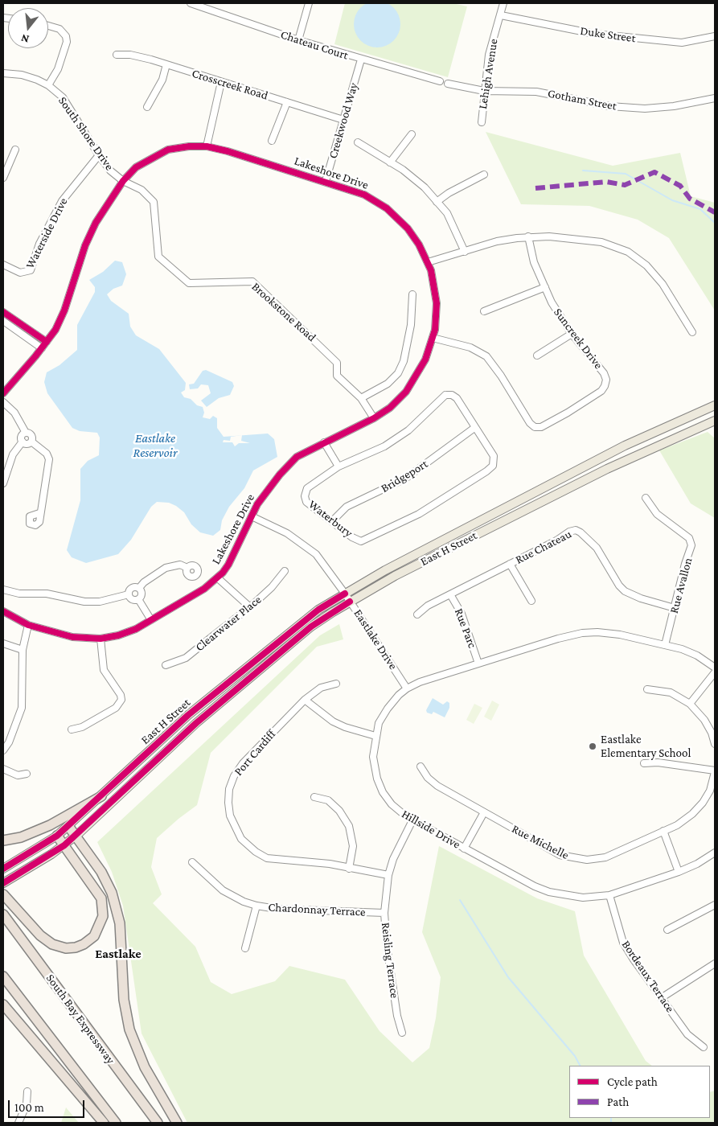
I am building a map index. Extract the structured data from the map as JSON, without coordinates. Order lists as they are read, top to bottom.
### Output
{
  "streets": {
    "highway": ["South Bay Expressway"],
    "main road": ["East H Street"],
    "street": [
      "Duke Street",
      "Chateau Court",
      "Lehigh Avenue",
      "Crosscreek Road",
      "Gotham Street",
      "Creekwood Way",
      "South Shore Drive",
      "Lakeshore Drive",
      "Waterside Drive",
      "Brookstone Road",
      "Suncreek Drive",
      "Bridgeport",
      "Waterbury",
      "Rue Chateau",
      "Rue Avallon",
      "Clearwater Place",
      "Rue Parc",
      "Eastlake Drive",
      "Port Cardiff",
      "Hillside Drive",
      "Rue Michelle",
      "Chardonnay Terrace",
      "Reisling Terrace",
      "Bordeaux Terrace"
    ]
  },
  "crossings": [
    ["Duke Street", "Lehigh Avenue"],
    ["Chateau Court", "Creekwood Way"],
    ["Lehigh Avenue", "Gotham Street"],
    ["Crosscreek Road", "Creekwood Way"],
    ["Creekwood Way", "Lakeshore Drive"],
    ["South Shore Drive", "Lakeshore Drive"],
    ["South Shore Drive", "Waterside Drive"],
    ["South Shore Drive", "Brookstone Road"],
    ["Lakeshore Drive", "Brookstone Road"],
    ["Lakeshore Drive", "Suncreek Drive"],
    ["Lakeshore Drive", "Eastlake Drive"],
    ["Bridgeport", "Waterbury"],
    ["Rue Chateau", "Rue Avallon"],
    ["Rue Chateau", "Rue Parc"],
    ["East H Street", "Eastlake Drive"],
    ["Rue Avallon", "Hillside Drive"],
    ["Rue Parc", "Hillside Drive"],
    ["Eastlake Drive", "Hillside Drive"],
    ["Port Cardiff", "Reisling Terrace"],
    ["Hillside Drive", "Reisling Terrace"],
    ["Hillside Drive", "Bordeaux Terrace"],
    ["Chardonnay Terrace", "Reisling Terrace"]
  ],
  "districts": ["Eastlake"],
  "water": ["Eastlake Reservoir"],
  "places": ["Eastlake Elementary School"],
  "legend": ["Cycle path", "Path"],
  "scale_bar": "100 m",
  "north": "bottom"
}
